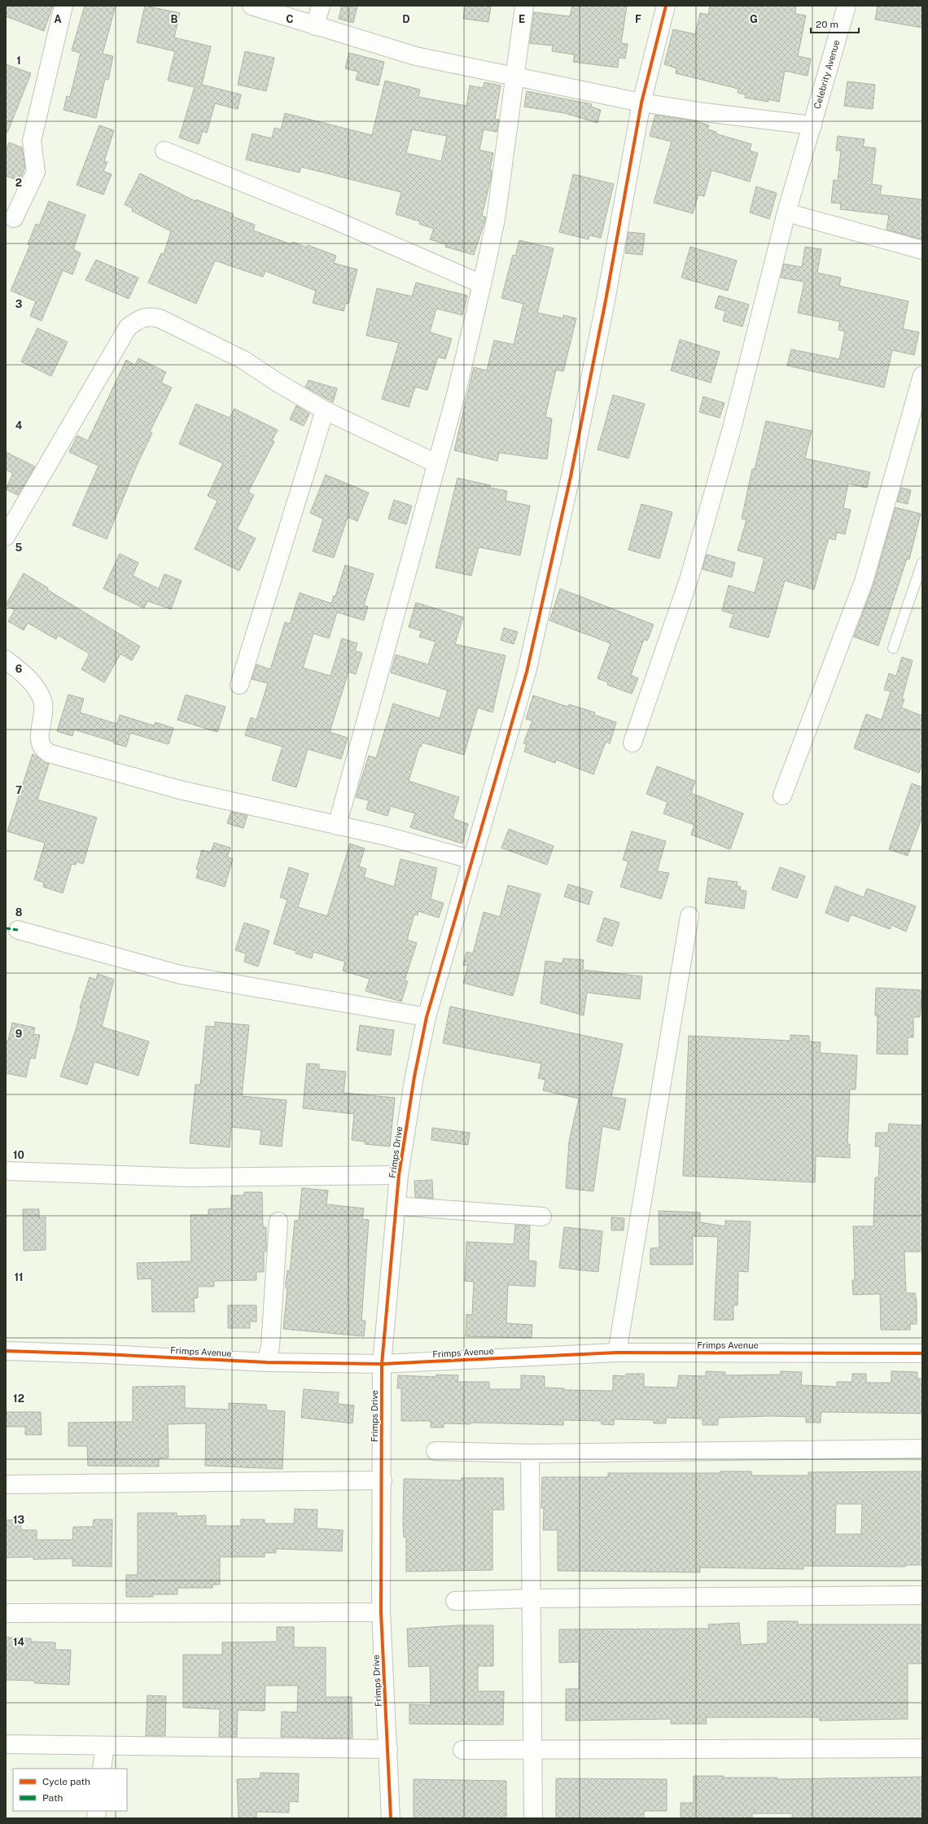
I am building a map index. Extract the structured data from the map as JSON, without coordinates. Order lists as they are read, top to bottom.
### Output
{
  "streets": {
    "street": ["Celebrity Avenue", "Frimps Drive", "Frimps Avenue"]
  },
  "crossings": [
    ["Frimps Drive", "Frimps Avenue"]
  ],
  "legend": ["Cycle path", "Path"],
  "scale_bar": "20 m",
  "grid": {
    "columns": [
      "A",
      "B",
      "C",
      "D",
      "E",
      "F",
      "G"
    ],
    "rows": [
      "1",
      "2",
      "3",
      "4",
      "5",
      "6",
      "7",
      "8",
      "9",
      "10",
      "11",
      "12",
      "13",
      "14"
    ]
  }
}
